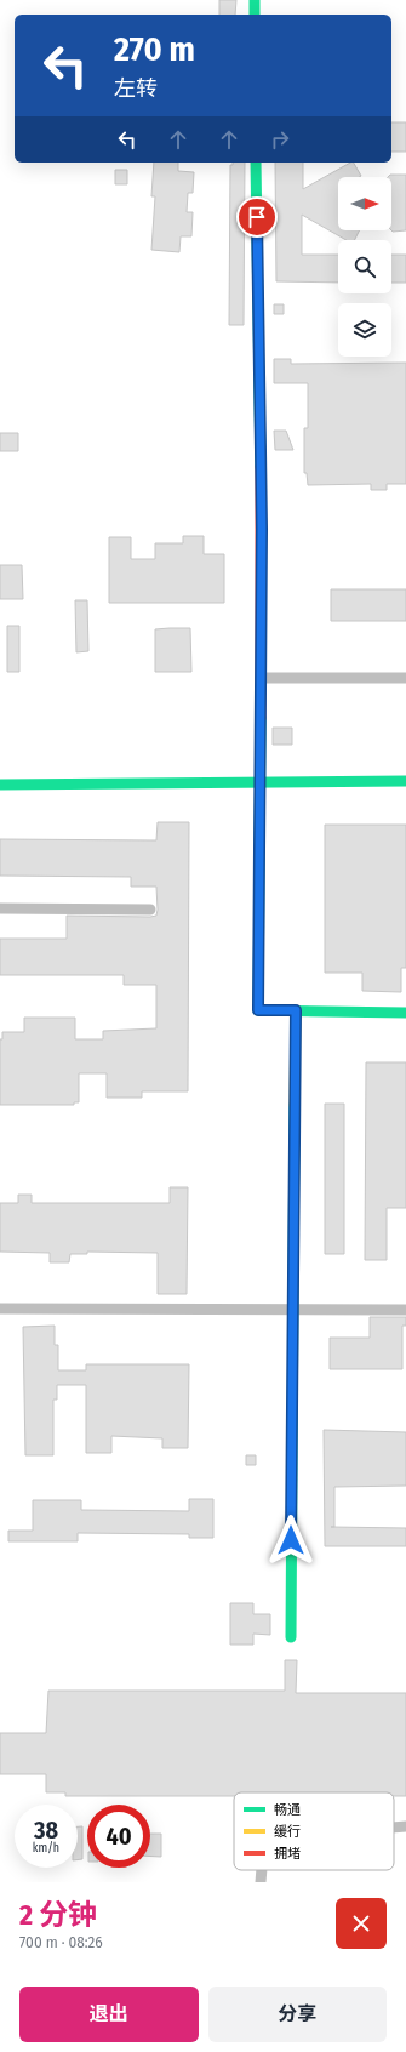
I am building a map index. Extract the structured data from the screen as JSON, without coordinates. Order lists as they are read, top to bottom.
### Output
{
  "legend": ["畅通", "缓行", "拥堵"],
  "north": "right",
  "page": {
    "turn": ["270 m", "左转"],
    "speed": "38 km/h",
    "limit": "40",
    "heading": ["2 分钟", "700 m · 08:26"],
    "buttons": ["退出", "分享"]
  }
}
